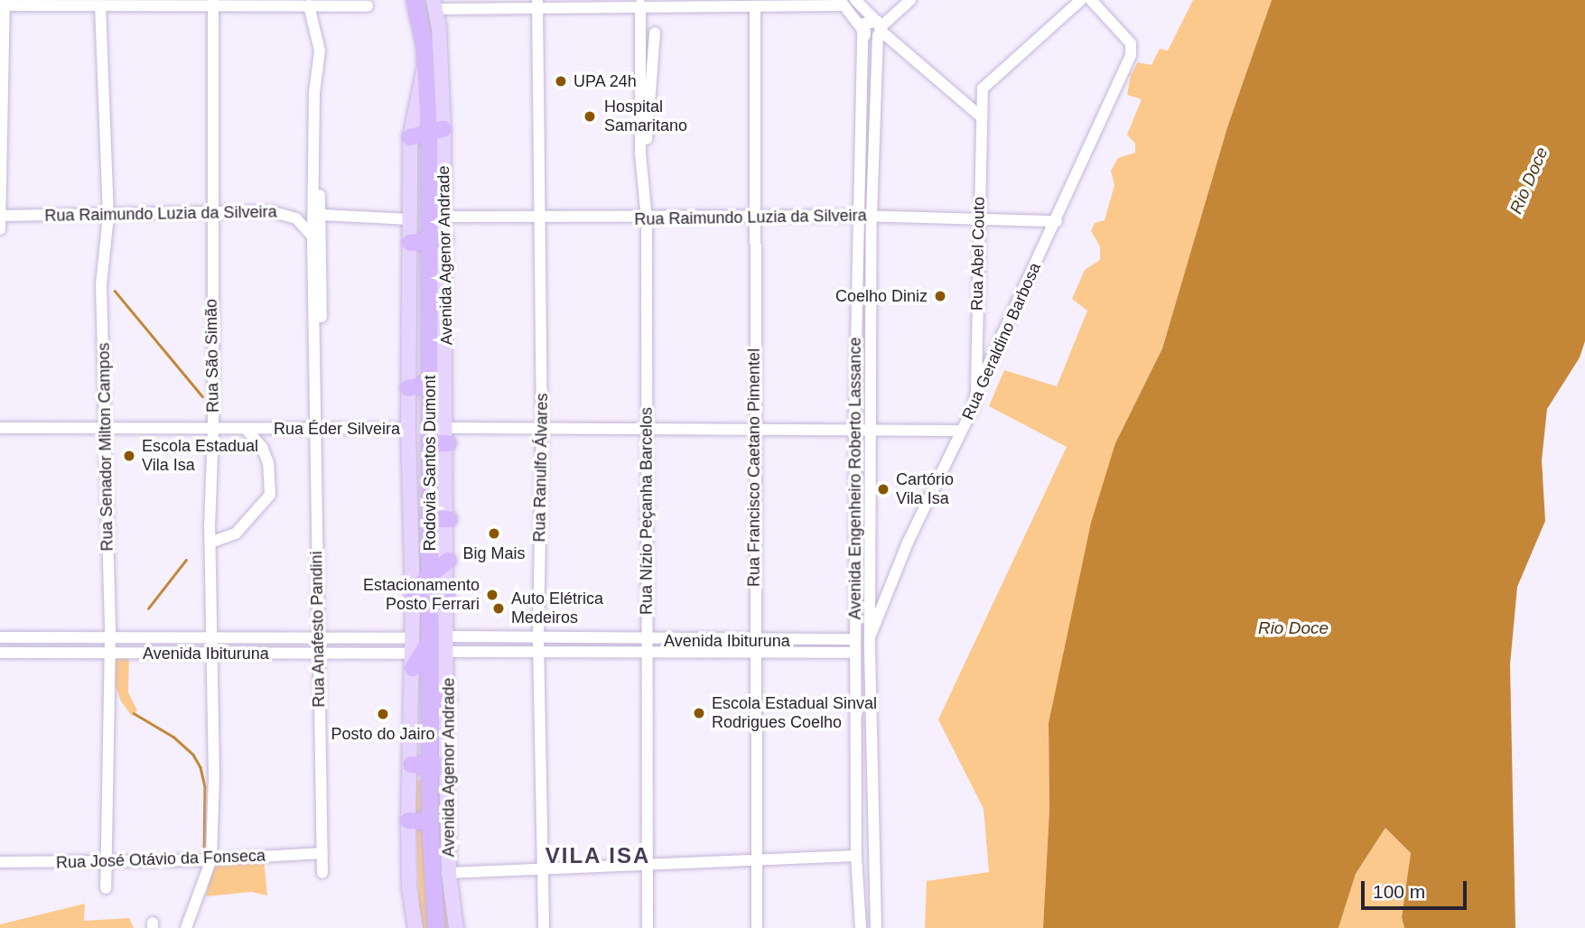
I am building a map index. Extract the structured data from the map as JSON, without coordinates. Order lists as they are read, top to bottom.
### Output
{
  "streets": {
    "highway": ["Rodovia Santos Dumont"],
    "main road": ["Avenida Agenor Andrade"],
    "street": [
      "Rua Raimundo Luzia da Silveira",
      "Rua Abel Couto",
      "Rua Geraldino Barbosa",
      "Rua São Simão",
      "Rua Éder Silveira",
      "Rua Senador Milton Campos",
      "Rua Ranulfo Álvares",
      "Rua Francisco Caetano Pimentel",
      "Avenida Engenheiro Roberto Lassance",
      "Rua Nízio Peçanha Barcelos",
      "Rua Anafesto Pandini",
      "Avenida Ibituruna",
      "Rua José Otávio da Fonseca"
    ]
  },
  "crossings": [
    ["Rua Raimundo Luzia da Silveira", "Rua Abel Couto"],
    ["Rua Raimundo Luzia da Silveira", "Avenida Agenor Andrade"],
    ["Rua Raimundo Luzia da Silveira", "Rua Geraldino Barbosa"],
    ["Rua Raimundo Luzia da Silveira", "Rua São Simão"],
    ["Rua Raimundo Luzia da Silveira", "Rua Senador Milton Campos"],
    ["Rua Raimundo Luzia da Silveira", "Rua Ranulfo Álvares"],
    ["Rua Raimundo Luzia da Silveira", "Rua Francisco Caetano Pimentel"],
    ["Rua Raimundo Luzia da Silveira", "Avenida Engenheiro Roberto Lassance"],
    ["Rua Raimundo Luzia da Silveira", "Rua Nízio Peçanha Barcelos"],
    ["Rua Raimundo Luzia da Silveira", "Rua Anafesto Pandini"],
    ["Rua Abel Couto", "Rua Geraldino Barbosa"],
    ["Avenida Agenor Andrade", "Rodovia Santos Dumont"],
    ["Avenida Agenor Andrade", "Avenida Ibituruna"],
    ["Rua Geraldino Barbosa", "Avenida Engenheiro Roberto Lassance"],
    ["Rua São Simão", "Rua Éder Silveira"],
    ["Rua São Simão", "Avenida Ibituruna"],
    ["Rua São Simão", "Rua José Otávio da Fonseca"],
    ["Rua Éder Silveira", "Rua Senador Milton Campos"],
    ["Rua Éder Silveira", "Rua Anafesto Pandini"],
    ["Rua Senador Milton Campos", "Avenida Ibituruna"],
    ["Rua Senador Milton Campos", "Rua José Otávio da Fonseca"],
    ["Rua Ranulfo Álvares", "Avenida Ibituruna"],
    ["Rua Francisco Caetano Pimentel", "Avenida Ibituruna"],
    ["Avenida Engenheiro Roberto Lassance", "Avenida Ibituruna"],
    ["Rua Nízio Peçanha Barcelos", "Avenida Ibituruna"],
    ["Rua Anafesto Pandini", "Avenida Ibituruna"],
    ["Rua Anafesto Pandini", "Rua José Otávio da Fonseca"]
  ],
  "districts": ["VILA ISA"],
  "water": ["Rio Doce"],
  "places": [
    "UPA 24h",
    "Hospital Samaritano",
    "Coelho Diniz",
    "Escola Estadual Vila Isa",
    "Cartório Vila Isa",
    "Big Mais",
    "Estacionamento Posto Ferrari",
    "Auto Elétrica Medeiros",
    "Escola Estadual Sinval Rodrigues Coelho",
    "Posto do Jairo"
  ],
  "scale_bar": "100 m"
}
